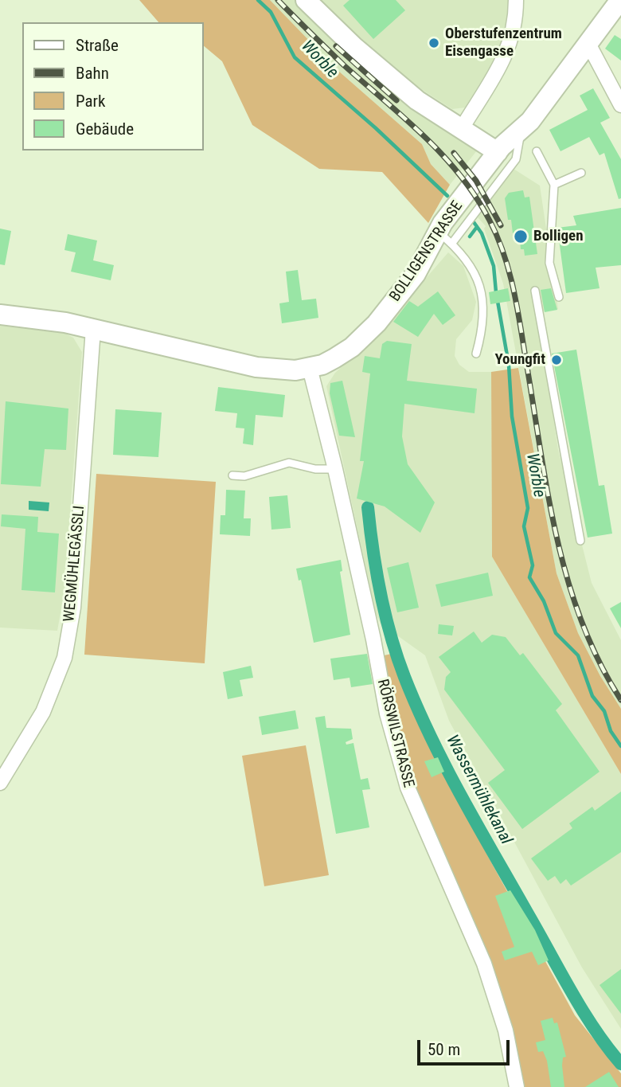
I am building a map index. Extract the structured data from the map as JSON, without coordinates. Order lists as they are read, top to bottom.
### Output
{
  "streets": {
    "main road": ["BOLLIGENSTRASSE"],
    "street": ["WEGMÜHLEGÄSSLI", "RÖRSWILSTRASSE"]
  },
  "crossings": [
    ["BOLLIGENSTRASSE", "WEGMÜHLEGÄSSLI"],
    ["BOLLIGENSTRASSE", "RÖRSWILSTRASSE"]
  ],
  "water": ["Worble", "Wassermühlekanal"],
  "places": ["Oberstufenzentrum Eisengasse", "Bolligen", "Youngfit"],
  "legend": [
    "Straße",
    "Bahn",
    "Park",
    "Gebäude"
  ],
  "scale_bar": "50 m"
}
